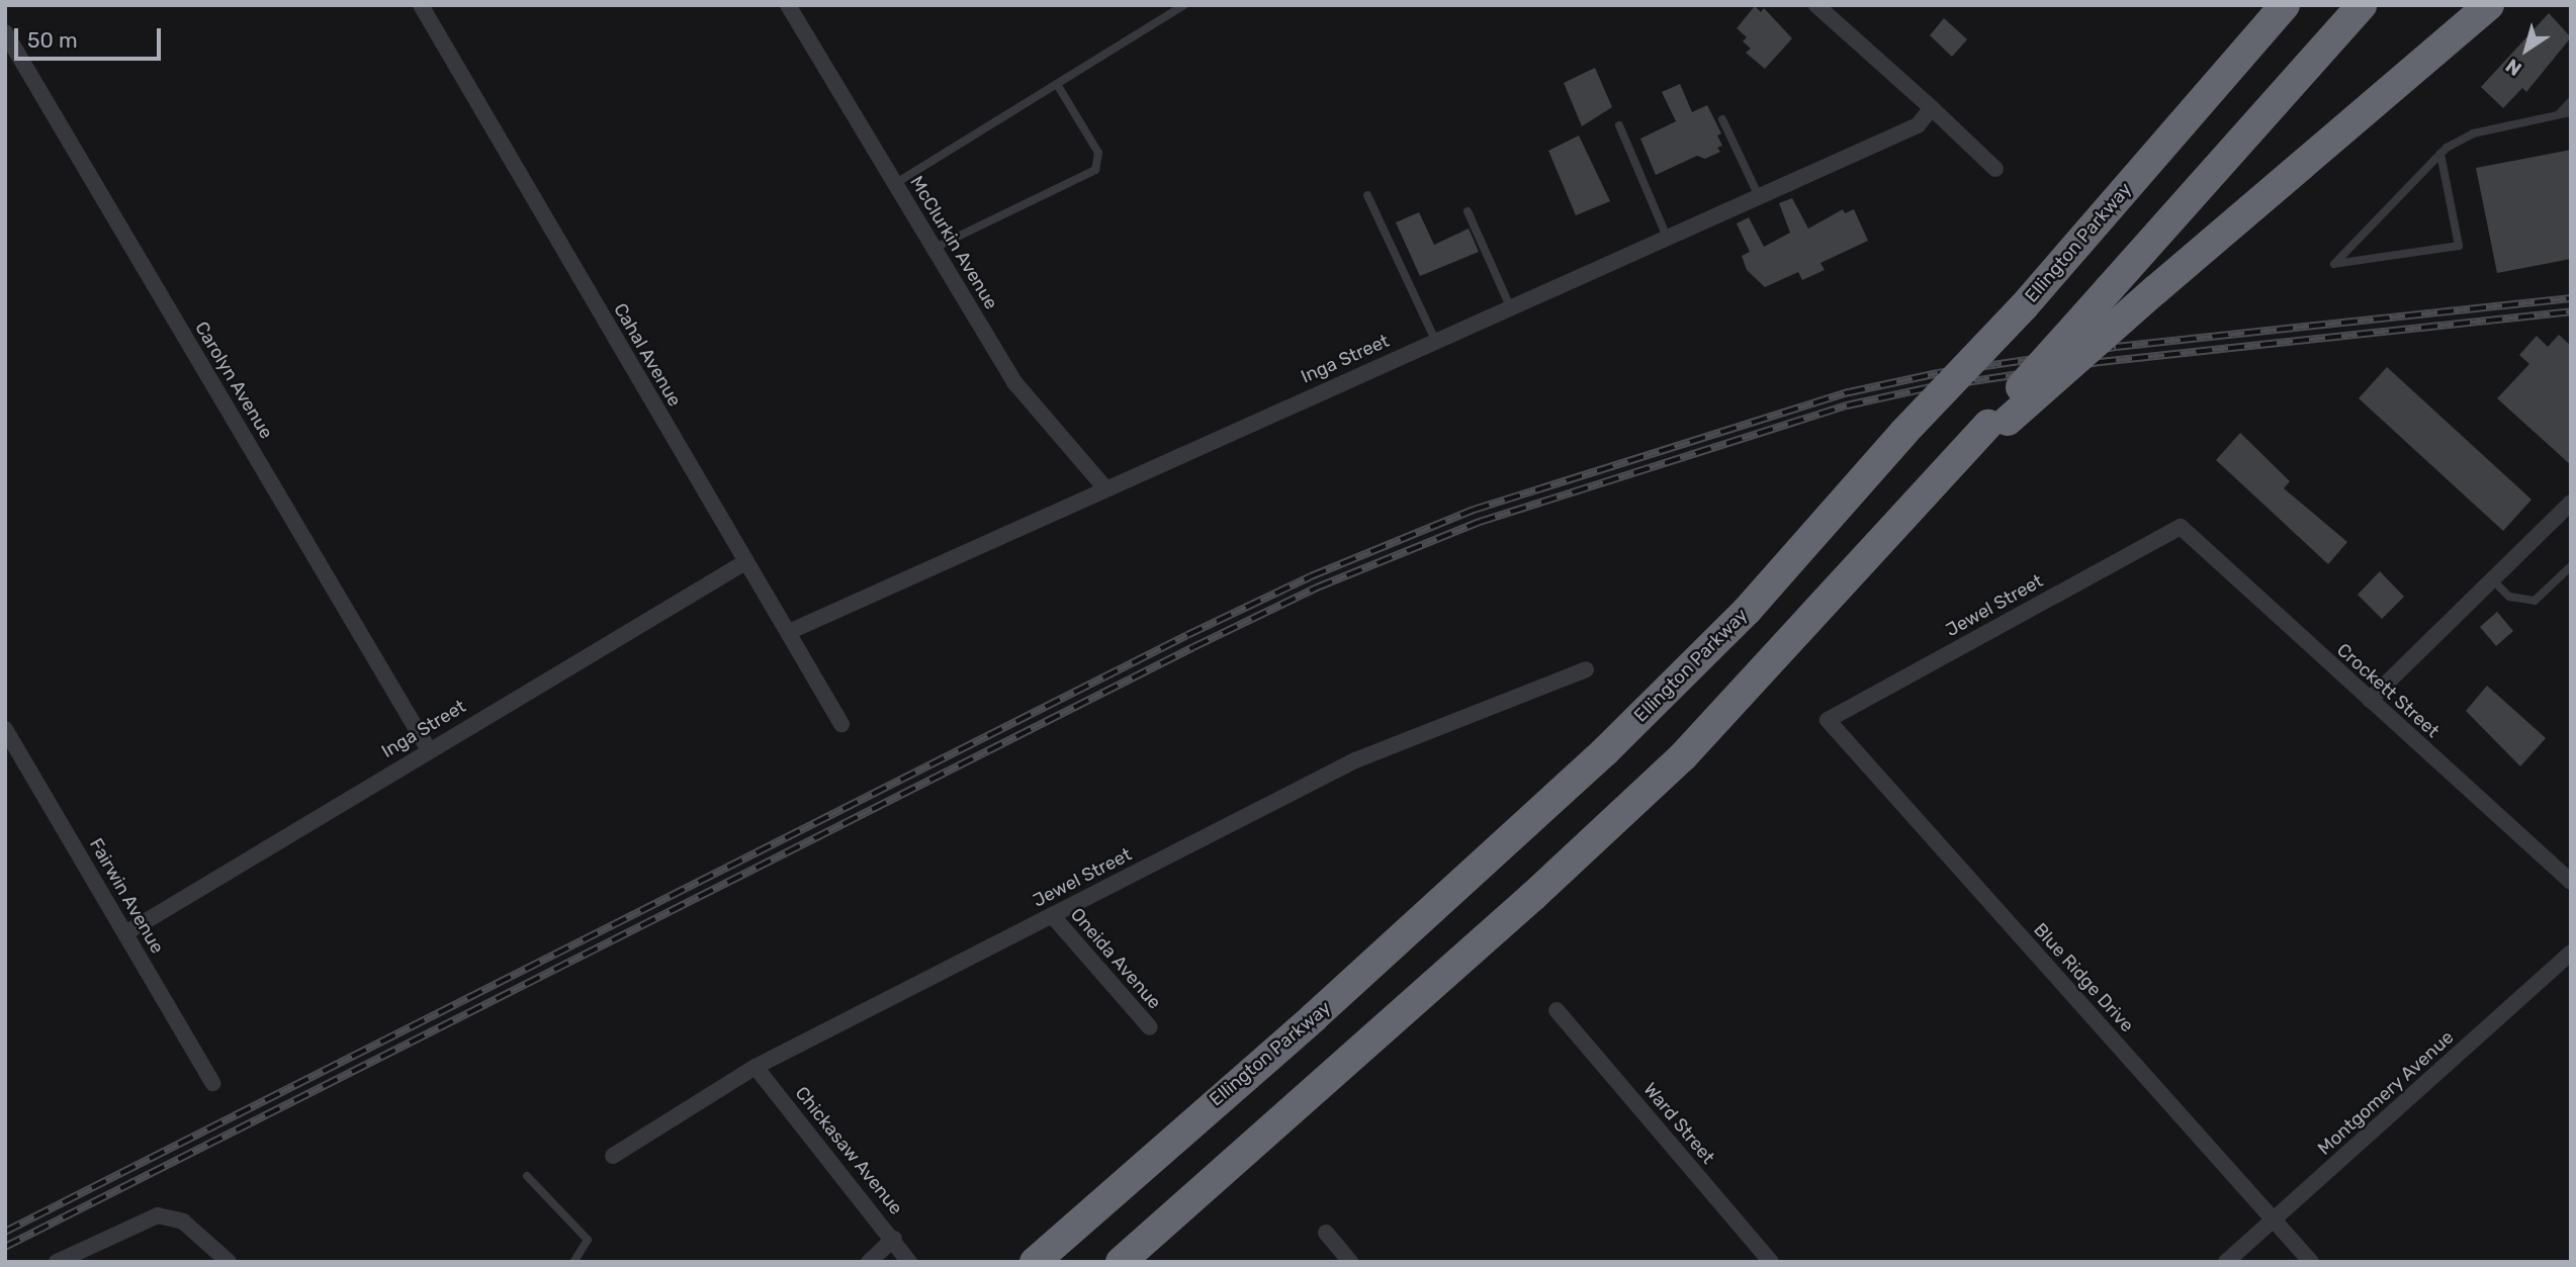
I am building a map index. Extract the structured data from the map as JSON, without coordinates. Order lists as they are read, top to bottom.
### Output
{
  "streets": {
    "highway": ["Ellington Parkway"],
    "street": [
      "McClurkin Avenue",
      "Cahal Avenue",
      "Inga Street",
      "Carolyn Avenue",
      "Jewel Street",
      "Crockett Street",
      "Fairwin Avenue",
      "Oneida Avenue",
      "Blue Ridge Drive",
      "Montgomery Avenue",
      "Ward Street",
      "Chickasaw Avenue"
    ]
  },
  "crossings": [
    ["McClurkin Avenue", "Inga Street"],
    ["Cahal Avenue", "Inga Street"],
    ["Inga Street", "Carolyn Avenue"],
    ["Inga Street", "Fairwin Avenue"],
    ["Jewel Street", "Crockett Street"],
    ["Jewel Street", "Oneida Avenue"],
    ["Jewel Street", "Blue Ridge Drive"],
    ["Jewel Street", "Chickasaw Avenue"],
    ["Blue Ridge Drive", "Montgomery Avenue"]
  ],
  "scale_bar": "50 m",
  "north": "bottom left"
}
